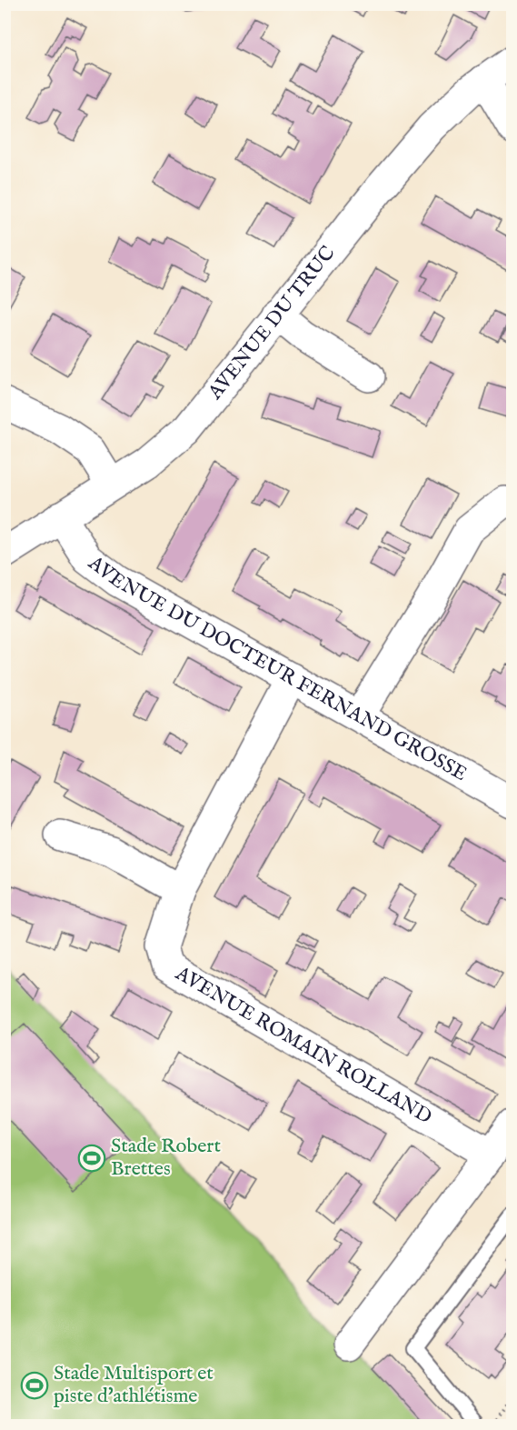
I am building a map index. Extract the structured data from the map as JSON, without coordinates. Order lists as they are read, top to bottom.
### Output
{
  "streets": {
    "street": ["AVENUE DU TRUC", "AVENUE DU DOCTEUR FERNAND GROSSE", "AVENUE ROMAIN ROLLAND"]
  },
  "crossings": [
    ["AVENUE DU TRUC", "AVENUE DU DOCTEUR FERNAND GROSSE"],
    ["AVENUE DU DOCTEUR FERNAND GROSSE", "AVENUE ROMAIN ROLLAND"]
  ],
  "places": {
    "sports": ["Stade Robert Brettes", "Stade Multisport et piste d'athlétisme"]
  }
}
